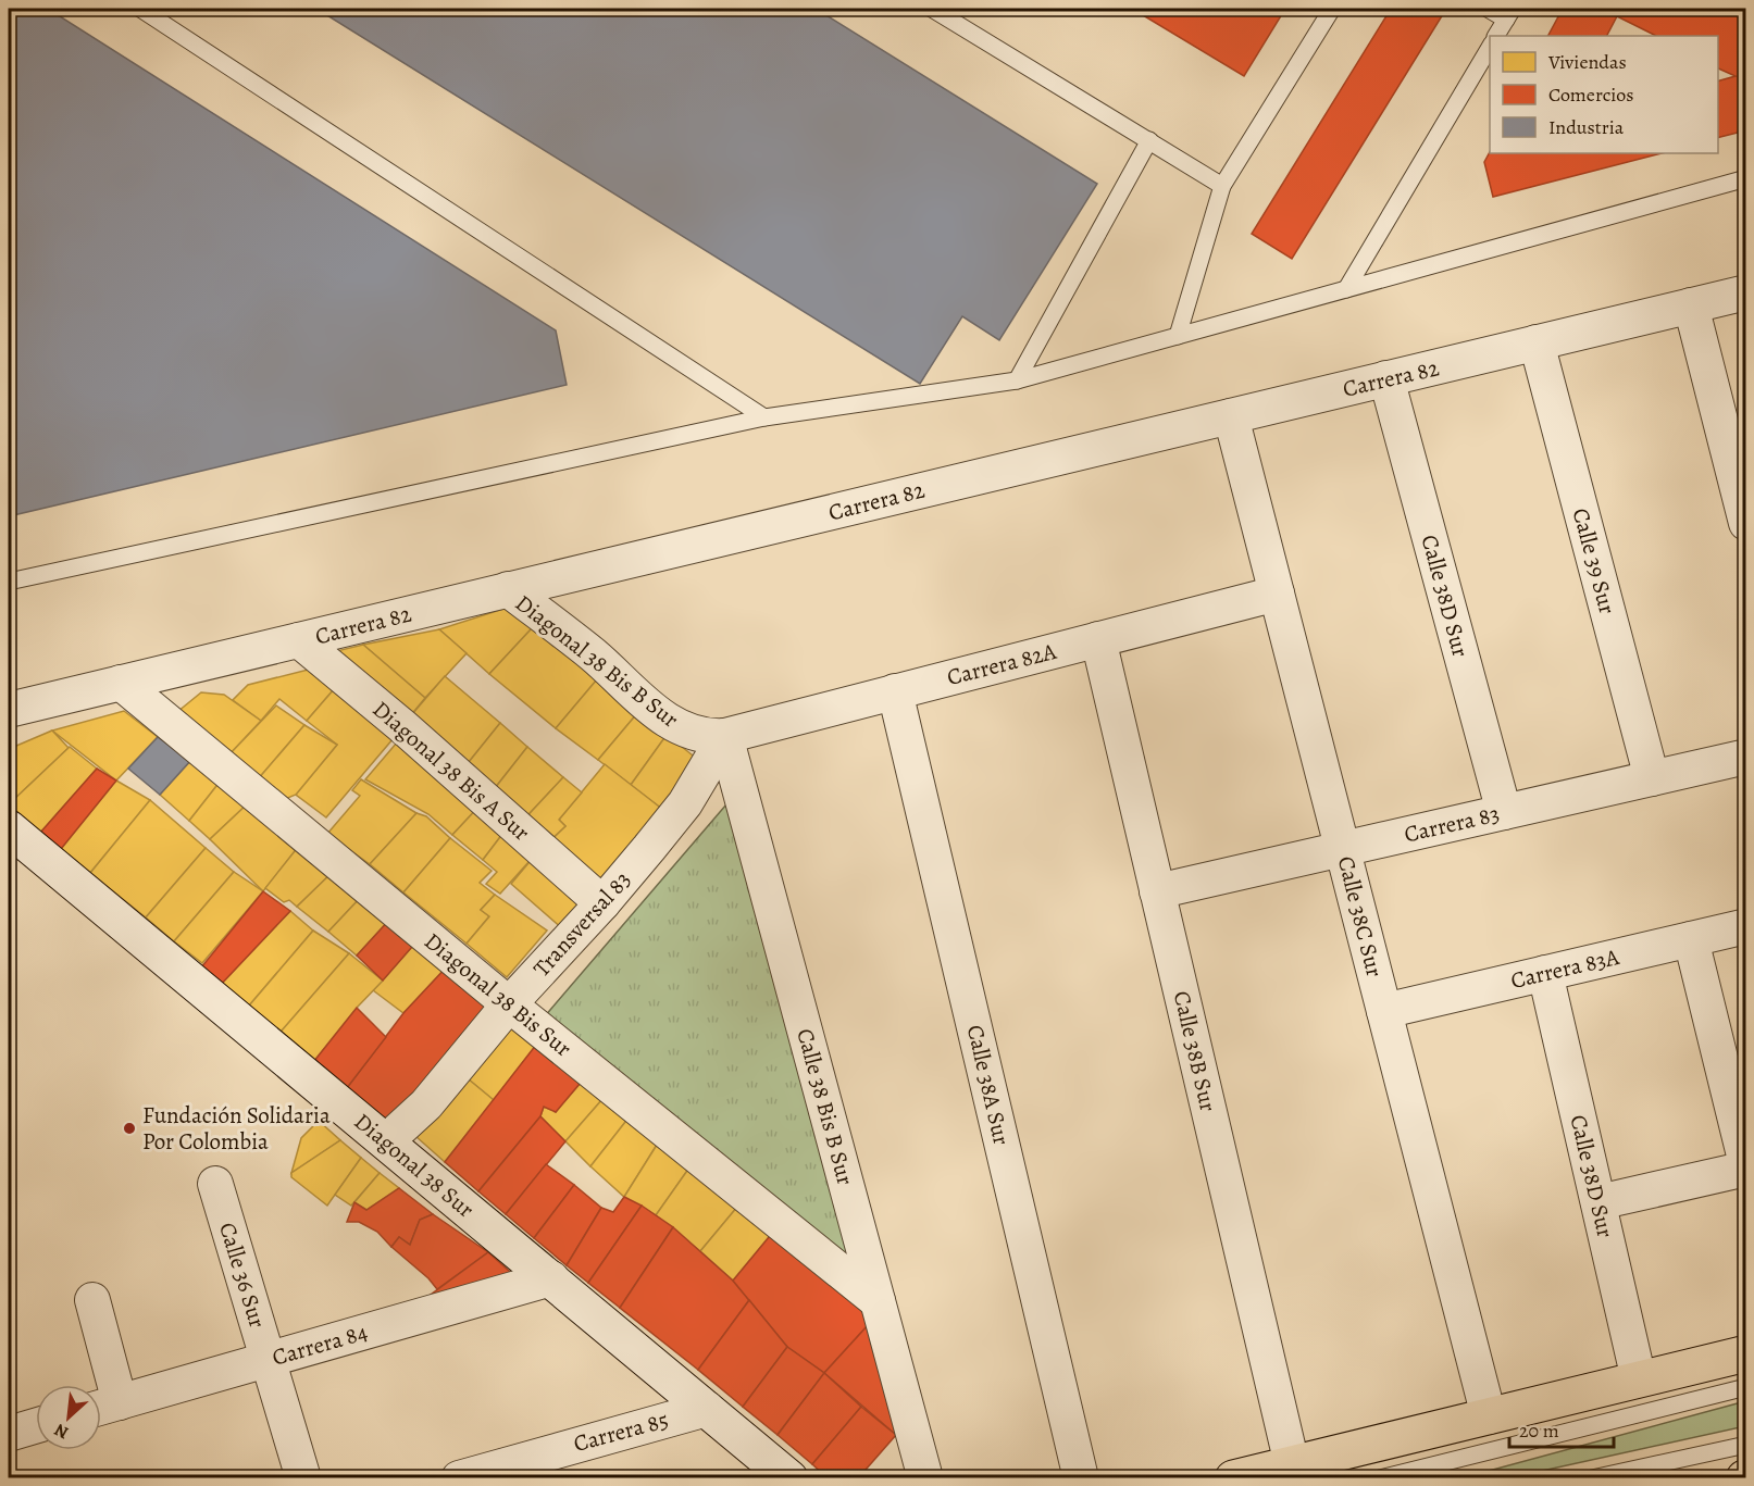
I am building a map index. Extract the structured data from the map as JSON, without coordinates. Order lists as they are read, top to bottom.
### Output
{
  "streets": {
    "street": [
      "Carrera 82",
      "Calle 39 Sur",
      "Calle 38D Sur",
      "Diagonal 38 Bis B Sur",
      "Carrera 82A",
      "Diagonal 38 Bis A Sur",
      "Carrera 83",
      "Calle 38C Sur",
      "Transversal 83",
      "Carrera 83A",
      "Diagonal 38 Bis Sur",
      "Calle 38B Sur",
      "Calle 38A Sur",
      "Calle 38 Bis B Sur",
      "Diagonal 38 Sur",
      "Calle 36 Sur",
      "Carrera 84",
      "Carrera 85"
    ]
  },
  "crossings": [
    ["Carrera 82", "Calle 39 Sur"],
    ["Carrera 82", "Calle 38D Sur"],
    ["Carrera 82", "Diagonal 38 Bis B Sur"],
    ["Carrera 82", "Diagonal 38 Bis A Sur"],
    ["Carrera 82", "Calle 38C Sur"],
    ["Carrera 82", "Diagonal 38 Bis Sur"],
    ["Calle 39 Sur", "Carrera 83"],
    ["Calle 38D Sur", "Carrera 83"],
    ["Calle 38D Sur", "Carrera 83A"],
    ["Diagonal 38 Bis B Sur", "Carrera 82A"],
    ["Diagonal 38 Bis B Sur", "Transversal 83"],
    ["Diagonal 38 Bis B Sur", "Calle 38 Bis B Sur"],
    ["Carrera 82A", "Calle 38C Sur"],
    ["Carrera 82A", "Transversal 83"],
    ["Carrera 82A", "Calle 38B Sur"],
    ["Carrera 82A", "Calle 38A Sur"],
    ["Carrera 82A", "Calle 38 Bis B Sur"],
    ["Diagonal 38 Bis A Sur", "Transversal 83"],
    ["Carrera 83", "Calle 38C Sur"],
    ["Carrera 83", "Calle 38B Sur"],
    ["Calle 38C Sur", "Carrera 83A"],
    ["Transversal 83", "Diagonal 38 Bis Sur"],
    ["Transversal 83", "Calle 38 Bis B Sur"],
    ["Transversal 83", "Diagonal 38 Sur"],
    ["Diagonal 38 Bis Sur", "Calle 38 Bis B Sur"],
    ["Diagonal 38 Sur", "Carrera 84"],
    ["Diagonal 38 Sur", "Carrera 85"],
    ["Calle 36 Sur", "Carrera 84"]
  ],
  "places": ["Fundación Solidaria Por Colombia"],
  "legend": ["Viviendas", "Comercios", "Industria"],
  "scale_bar": "20 m",
  "north": "bottom left"
}
